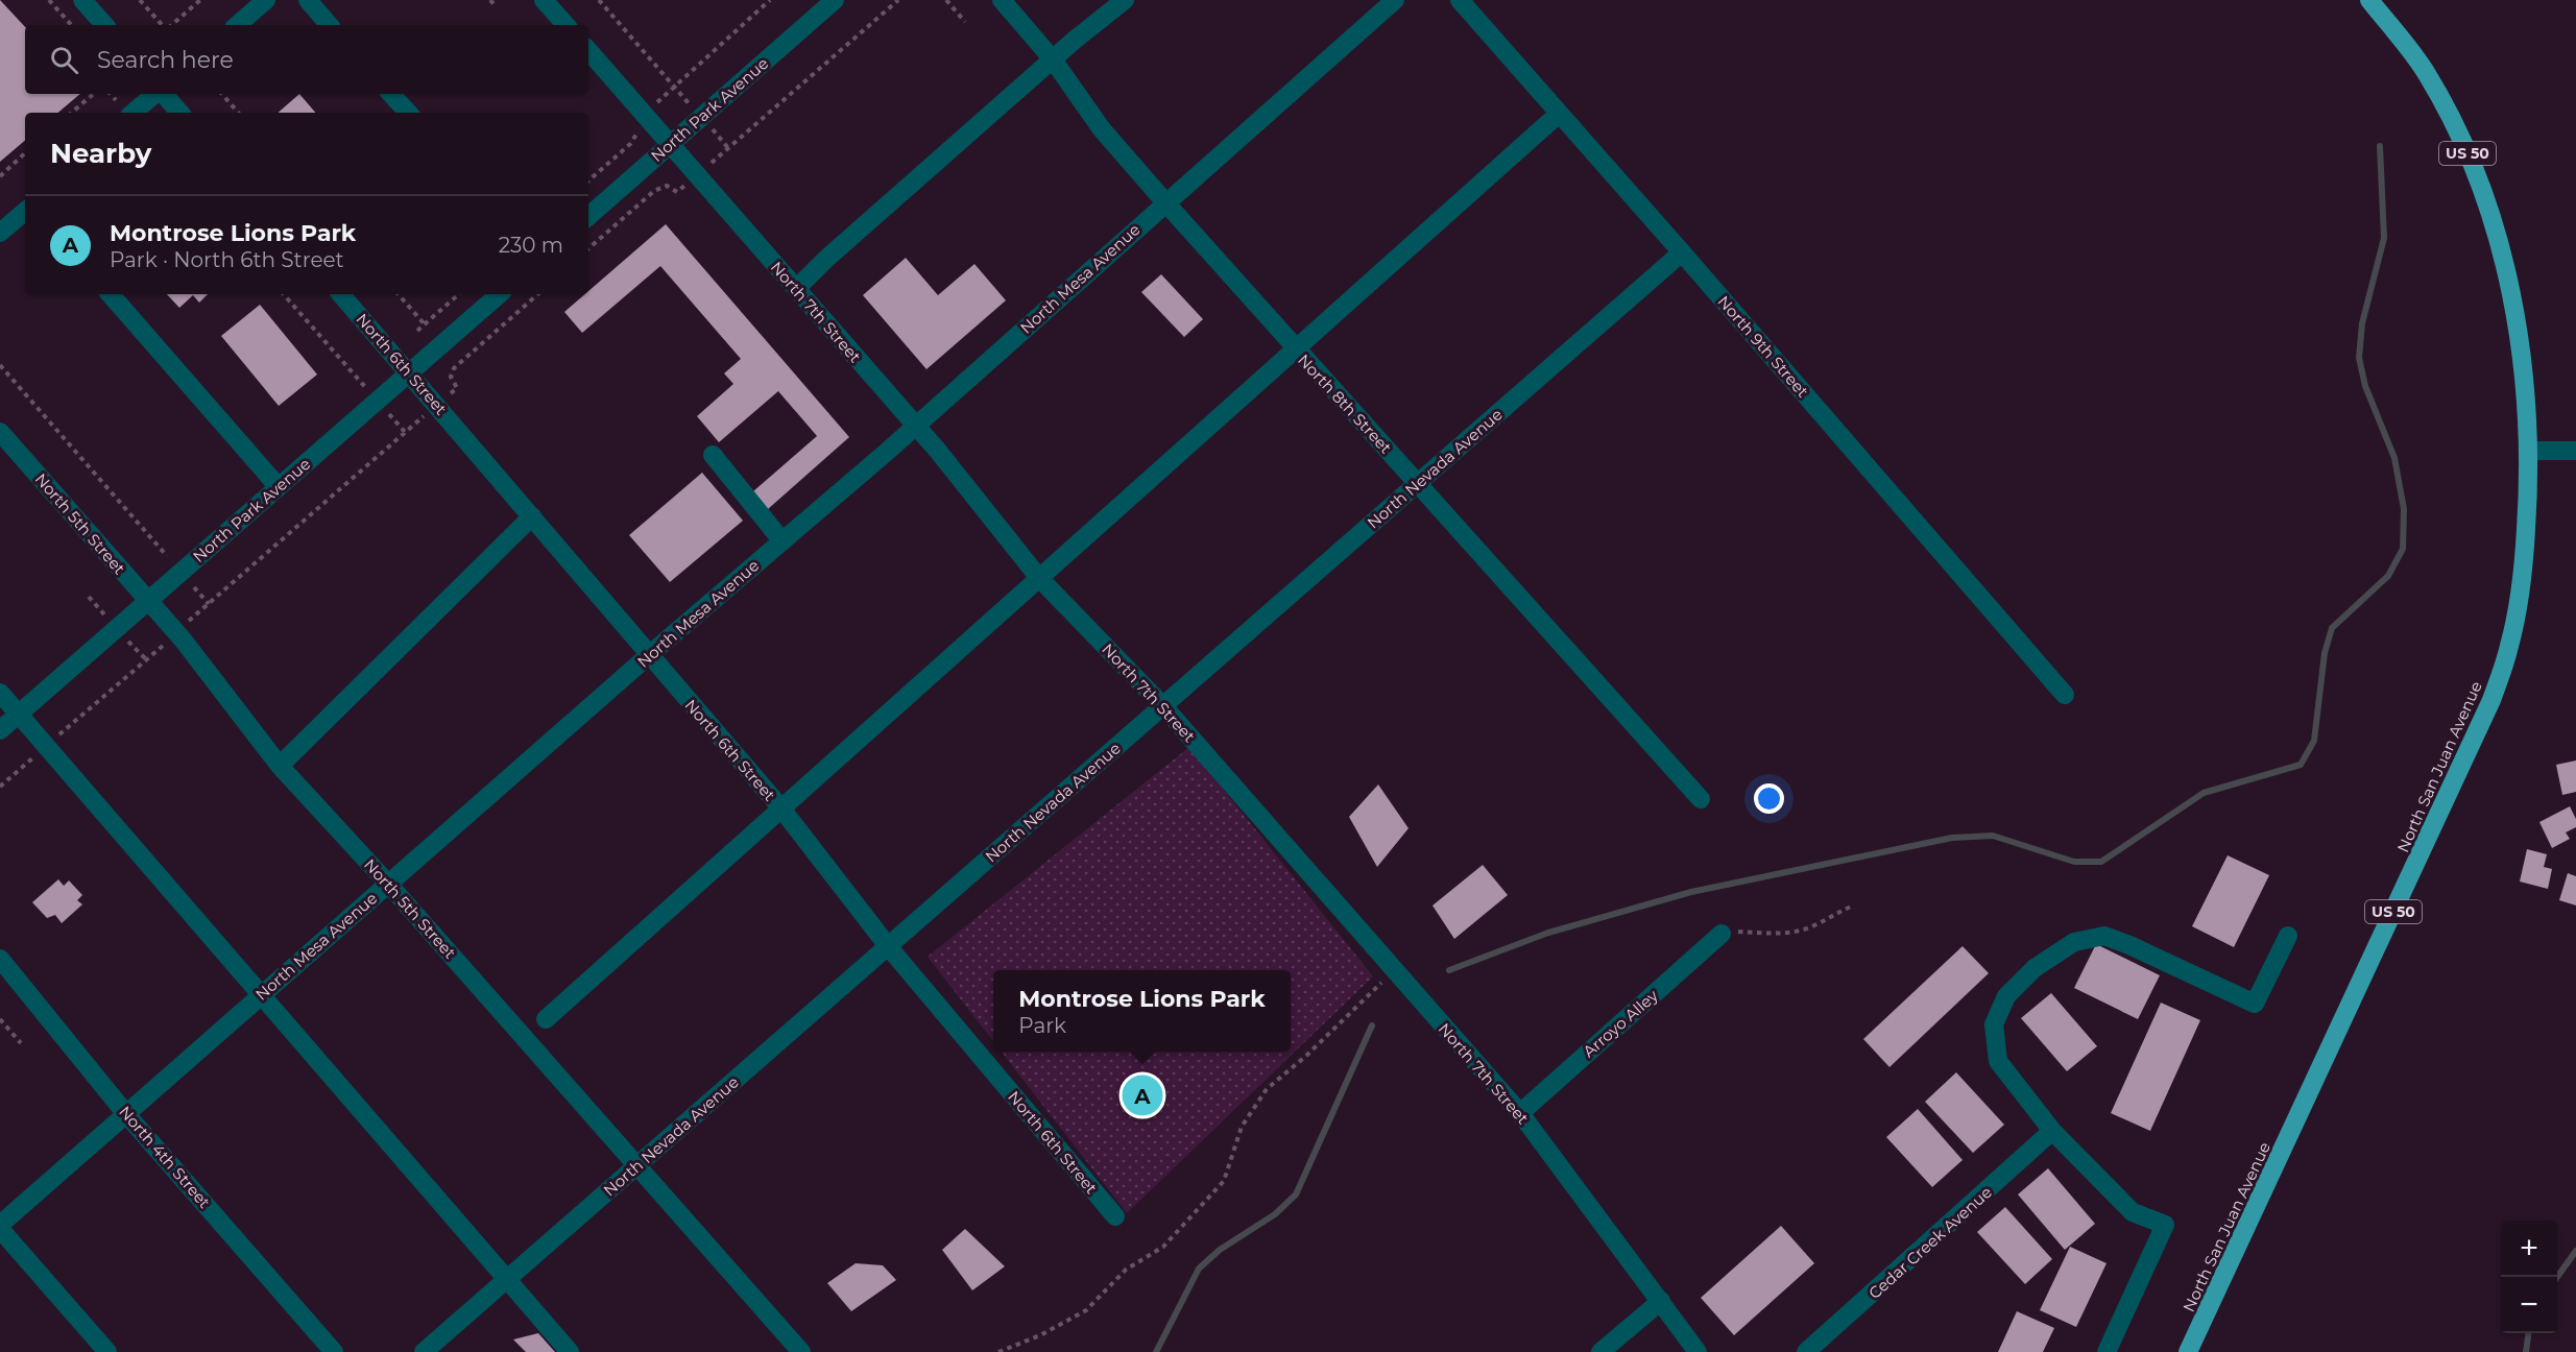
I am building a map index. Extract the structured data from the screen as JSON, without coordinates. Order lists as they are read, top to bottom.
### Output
{
  "streets": {
    "highway": ["US 50", "North San Juan Avenue"],
    "street": [
      "North Park Avenue",
      "North Mesa Avenue",
      "North 7th Street",
      "North 9th Street",
      "North 6th Street",
      "North 8th Street",
      "North Nevada Avenue",
      "North 5th Street",
      "Arroyo Alley",
      "North 4th Street",
      "Cedar Creek Avenue"
    ]
  },
  "crossings": [
    ["North Park Avenue", "North 7th Street"],
    ["North Park Avenue", "North 6th Street"],
    ["North Park Avenue", "North 5th Street"],
    ["North Mesa Avenue", "North 7th Street"],
    ["North Mesa Avenue", "North 6th Street"],
    ["North Mesa Avenue", "North 8th Street"],
    ["North Mesa Avenue", "North 5th Street"],
    ["North Mesa Avenue", "North 4th Street"],
    ["North 7th Street", "North Nevada Avenue"],
    ["North 7th Street", "Arroyo Alley"],
    ["North 9th Street", "North Nevada Avenue"],
    ["North 6th Street", "North Nevada Avenue"],
    ["North 8th Street", "North Nevada Avenue"],
    ["North Nevada Avenue", "North 5th Street"]
  ],
  "page": {
    "search": "Search here",
    "heading": "Nearby",
    "list": [
      {
        "mark": "A",
        "name": "Montrose Lions Park",
        "note": "Park · North 6th Street",
        "value": "230 m"
      }
    ],
    "popup": ["Montrose Lions Park", "Park"],
    "pins": "A",
    "map_buttons": ["+", "−"]
  }
}
